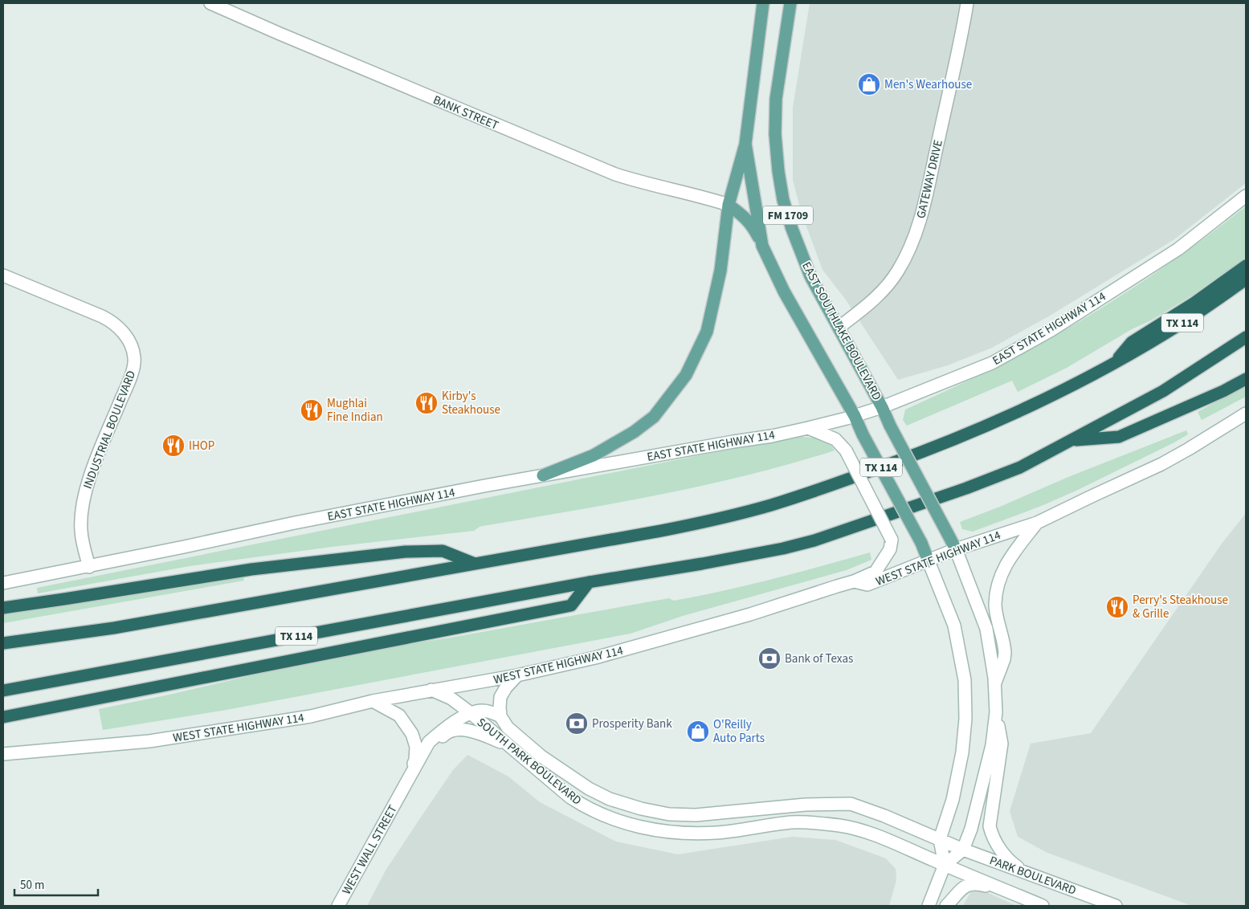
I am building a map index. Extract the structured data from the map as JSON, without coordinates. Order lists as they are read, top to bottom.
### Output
{
  "streets": {
    "highway": ["TX 114"],
    "main road": [
      "BANK STREET",
      "GATEWAY DRIVE",
      "FM 1709",
      "EAST STATE HIGHWAY 114",
      "EAST SOUTHLAKE BOULEVARD",
      "INDUSTRIAL BOULEVARD",
      "WEST STATE HIGHWAY 114",
      "SOUTH PARK BOULEVARD",
      "WEST WALL STREET",
      "PARK BOULEVARD"
    ]
  },
  "crossings": [
    ["GATEWAY DRIVE", "EAST SOUTHLAKE BOULEVARD"],
    ["FM 1709", "EAST STATE HIGHWAY 114"],
    ["FM 1709", "WEST STATE HIGHWAY 114"],
    ["EAST STATE HIGHWAY 114", "EAST SOUTHLAKE BOULEVARD"],
    ["EAST STATE HIGHWAY 114", "INDUSTRIAL BOULEVARD"],
    ["EAST SOUTHLAKE BOULEVARD", "WEST STATE HIGHWAY 114"],
    ["WEST STATE HIGHWAY 114", "SOUTH PARK BOULEVARD"],
    ["SOUTH PARK BOULEVARD", "PARK BOULEVARD"]
  ],
  "places": {
    "shop": ["Men's Wearhouse", "O'Reilly Auto Parts"],
    "restaurant": [
      "Kirby's Steakhouse",
      "Mughlai Fine Indian",
      "IHOP",
      "Perry's Steakhouse & Grille"
    ],
    "bank": ["Bank of Texas", "Prosperity Bank"]
  },
  "scale_bar": "50 m"
}
